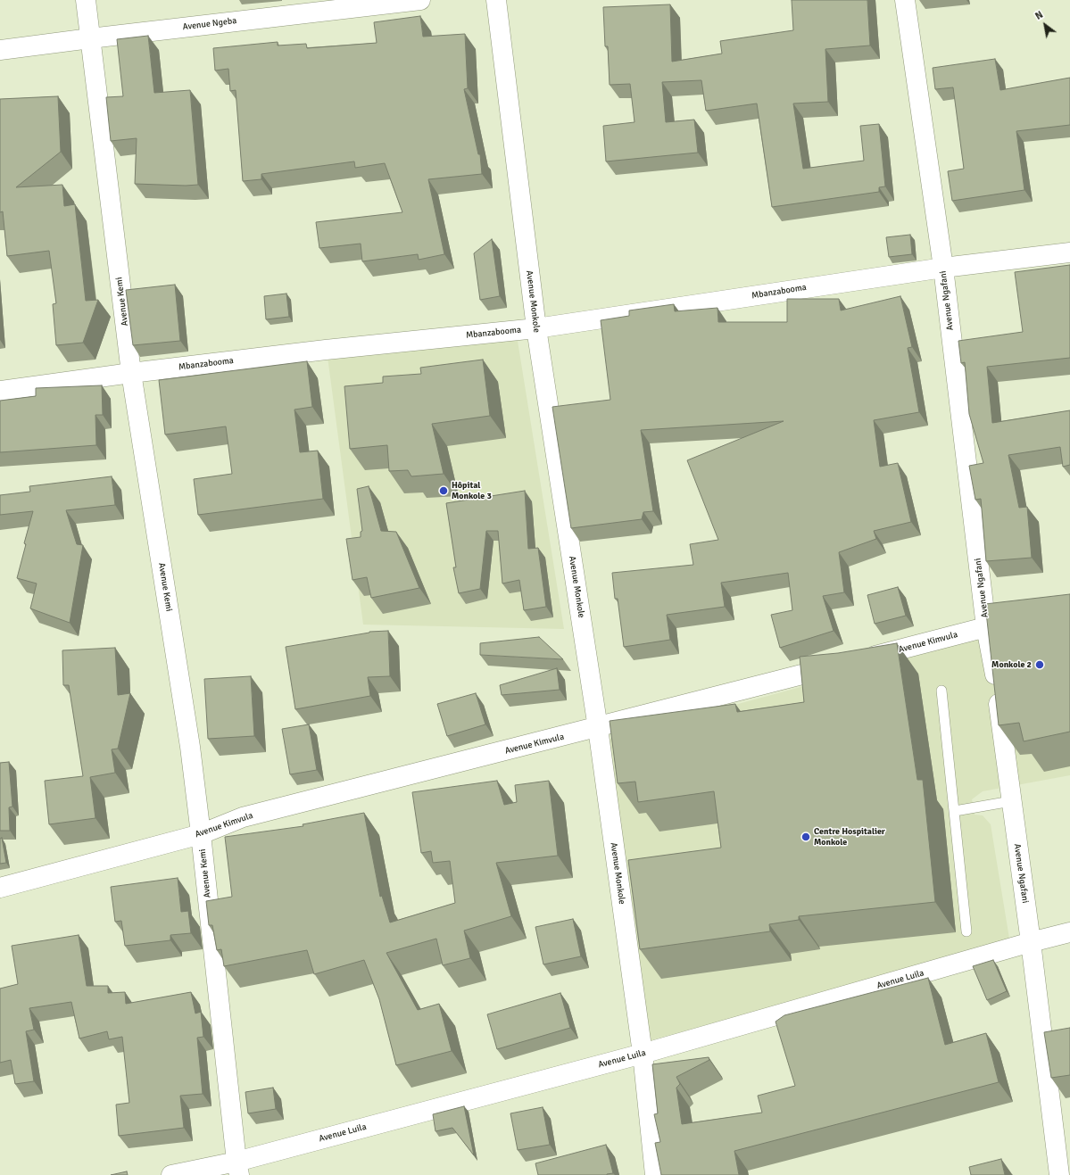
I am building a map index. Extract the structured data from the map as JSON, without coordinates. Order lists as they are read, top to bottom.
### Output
{
  "streets": {
    "street": [
      "Avenue Ngeba",
      "Mbanzabooma",
      "Avenue Ngafani",
      "Avenue Kemi",
      "Avenue Monkole",
      "Avenue Kimvula",
      "Avenue Luila"
    ]
  },
  "crossings": [
    ["Avenue Ngeba", "Avenue Kemi"],
    ["Mbanzabooma", "Avenue Ngafani"],
    ["Mbanzabooma", "Avenue Kemi"],
    ["Mbanzabooma", "Avenue Monkole"],
    ["Avenue Ngafani", "Avenue Kimvula"],
    ["Avenue Ngafani", "Avenue Luila"],
    ["Avenue Kemi", "Avenue Kimvula"],
    ["Avenue Kemi", "Avenue Luila"],
    ["Avenue Monkole", "Avenue Kimvula"],
    ["Avenue Monkole", "Avenue Luila"]
  ],
  "places": ["Hôpital Monkole 3", "Monkole 2", "Centre Hospitalier Monkole"],
  "north": "top left"
}
